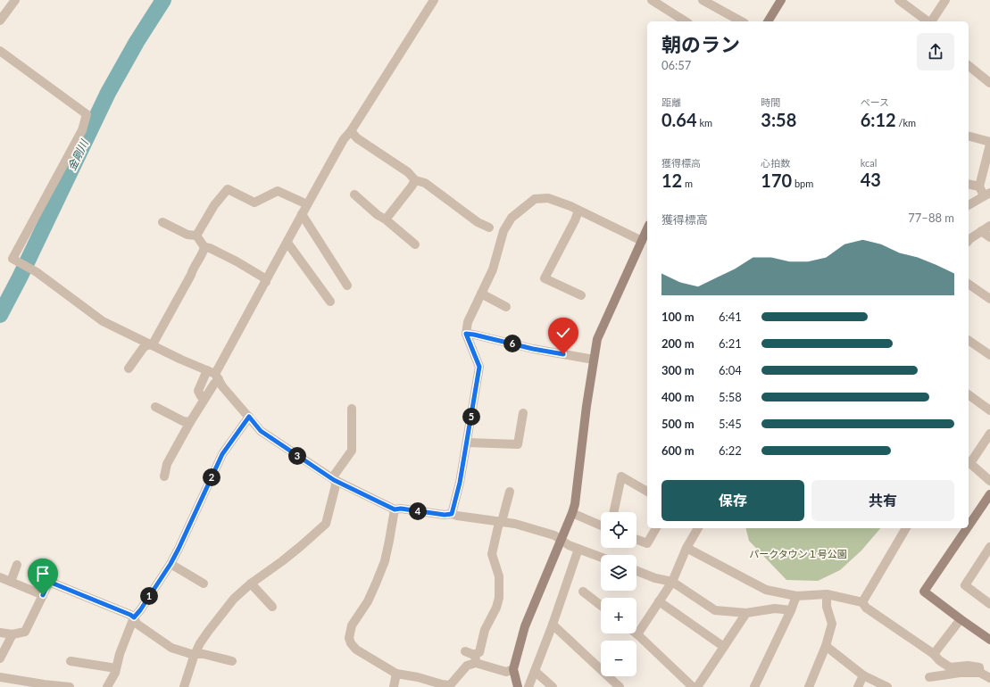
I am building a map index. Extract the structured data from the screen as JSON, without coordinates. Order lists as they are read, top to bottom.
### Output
{
  "water": ["金剛川"],
  "parks": ["パークタウン１号公園"],
  "page": {
    "heading": ["朝のラン", "06:57"],
    "stats": [
      ["距離", "0.64 km"],
      ["時間", "3:58"],
      ["ペース", "6:12 /km"],
      ["獲得標高", "12 m"],
      ["心拍数", "170 bpm"],
      ["kcal", "43"]
    ],
    "chart": ["獲得標高", "77–88 m"],
    "list": [
      {
        "name": "100 m",
        "note": "6:41"
      },
      {
        "name": "200 m",
        "note": "6:21"
      },
      {
        "name": "300 m",
        "note": "6:04"
      },
      {
        "name": "400 m",
        "note": "5:58"
      },
      {
        "name": "500 m",
        "note": "5:45"
      },
      {
        "name": "600 m",
        "note": "6:22"
      }
    ],
    "pins": [
      "6",
      "5",
      "3",
      "2",
      "4",
      "1"
    ],
    "buttons": ["保存", "共有"],
    "map_buttons": ["+", "−"]
  }
}
